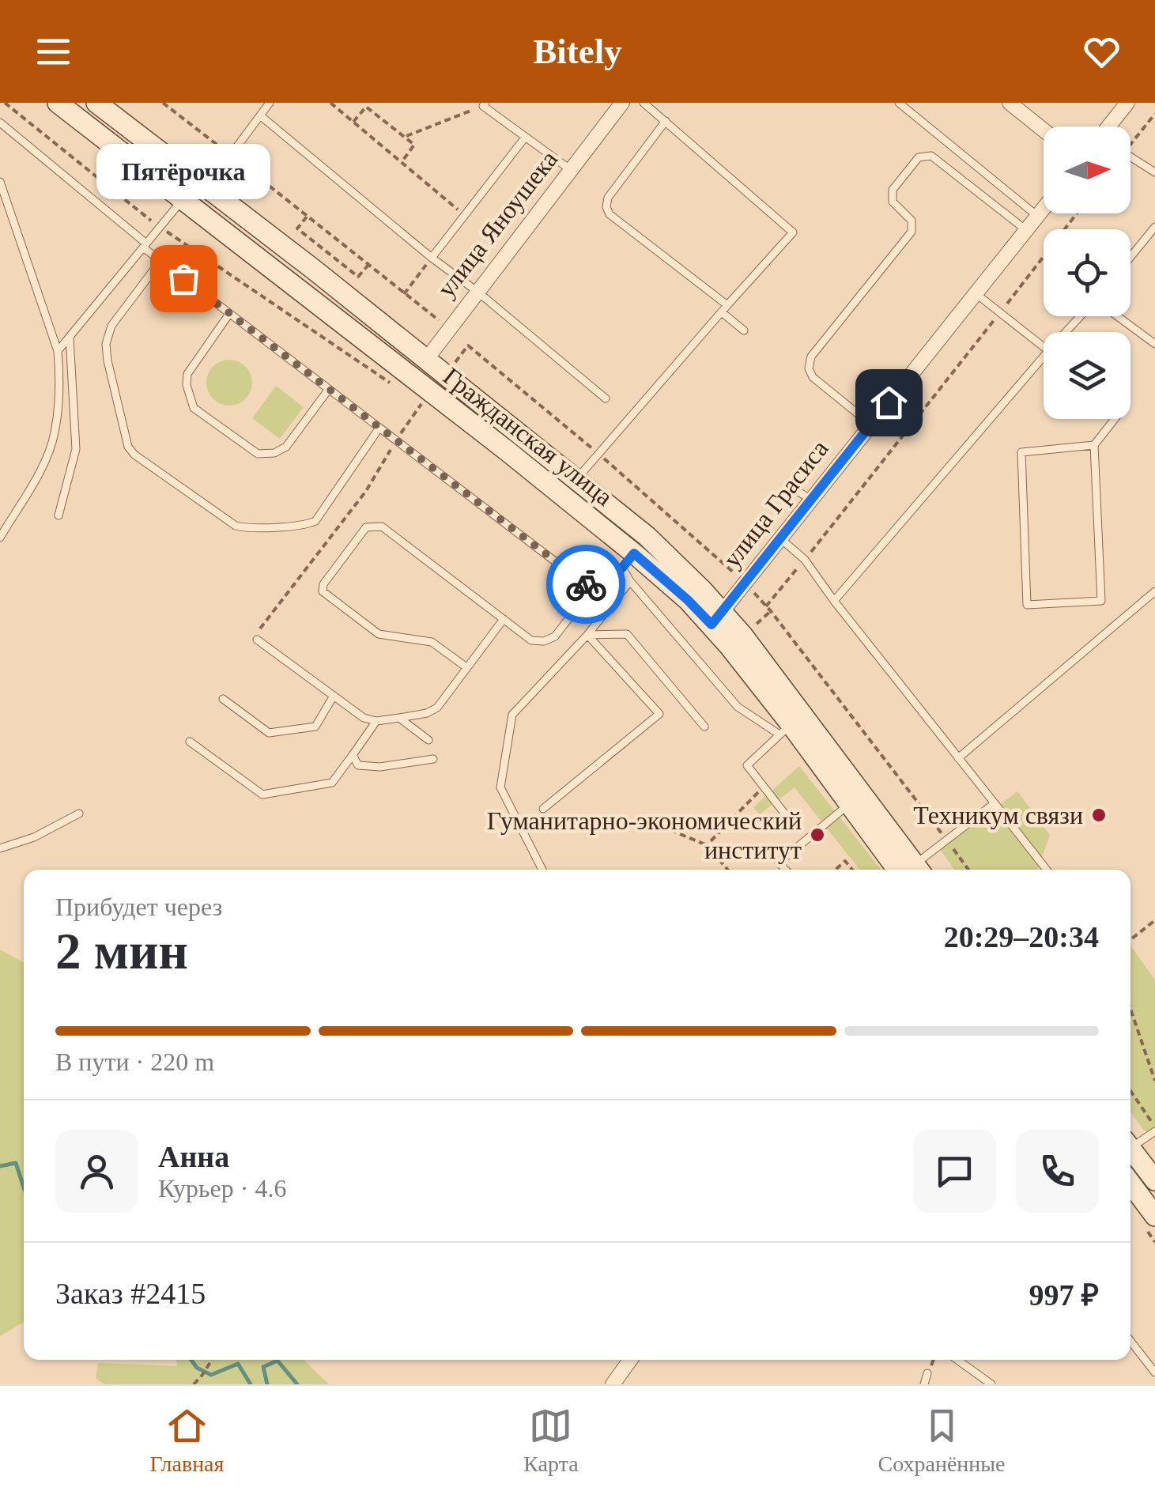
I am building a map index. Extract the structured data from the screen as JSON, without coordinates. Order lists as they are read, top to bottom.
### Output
{
  "streets": {
    "main road": ["улица Яноушека", "Гражданская улица"],
    "street": ["улица Грасиса"]
  },
  "crossings": [
    ["улица Яноушека", "Гражданская улица"],
    ["Гражданская улица", "улица Грасиса"]
  ],
  "places": ["Пятёрочка", "Техникум связи", "Гуманитарно-экономический институт"],
  "north": "right",
  "page": {
    "header": "Bitely",
    "bubble": "Пятёрочка",
    "heading": ["2 мин", "Прибудет через", "20:29–20:34"],
    "panel": [
      "Анна",
      "Курьер · 4.6",
      "Заказ #2415",
      "997 ₽"
    ],
    "bar": "В пути · 220 m",
    "tabs": ["Главная", "Карта", "Сохранённые"]
  }
}
